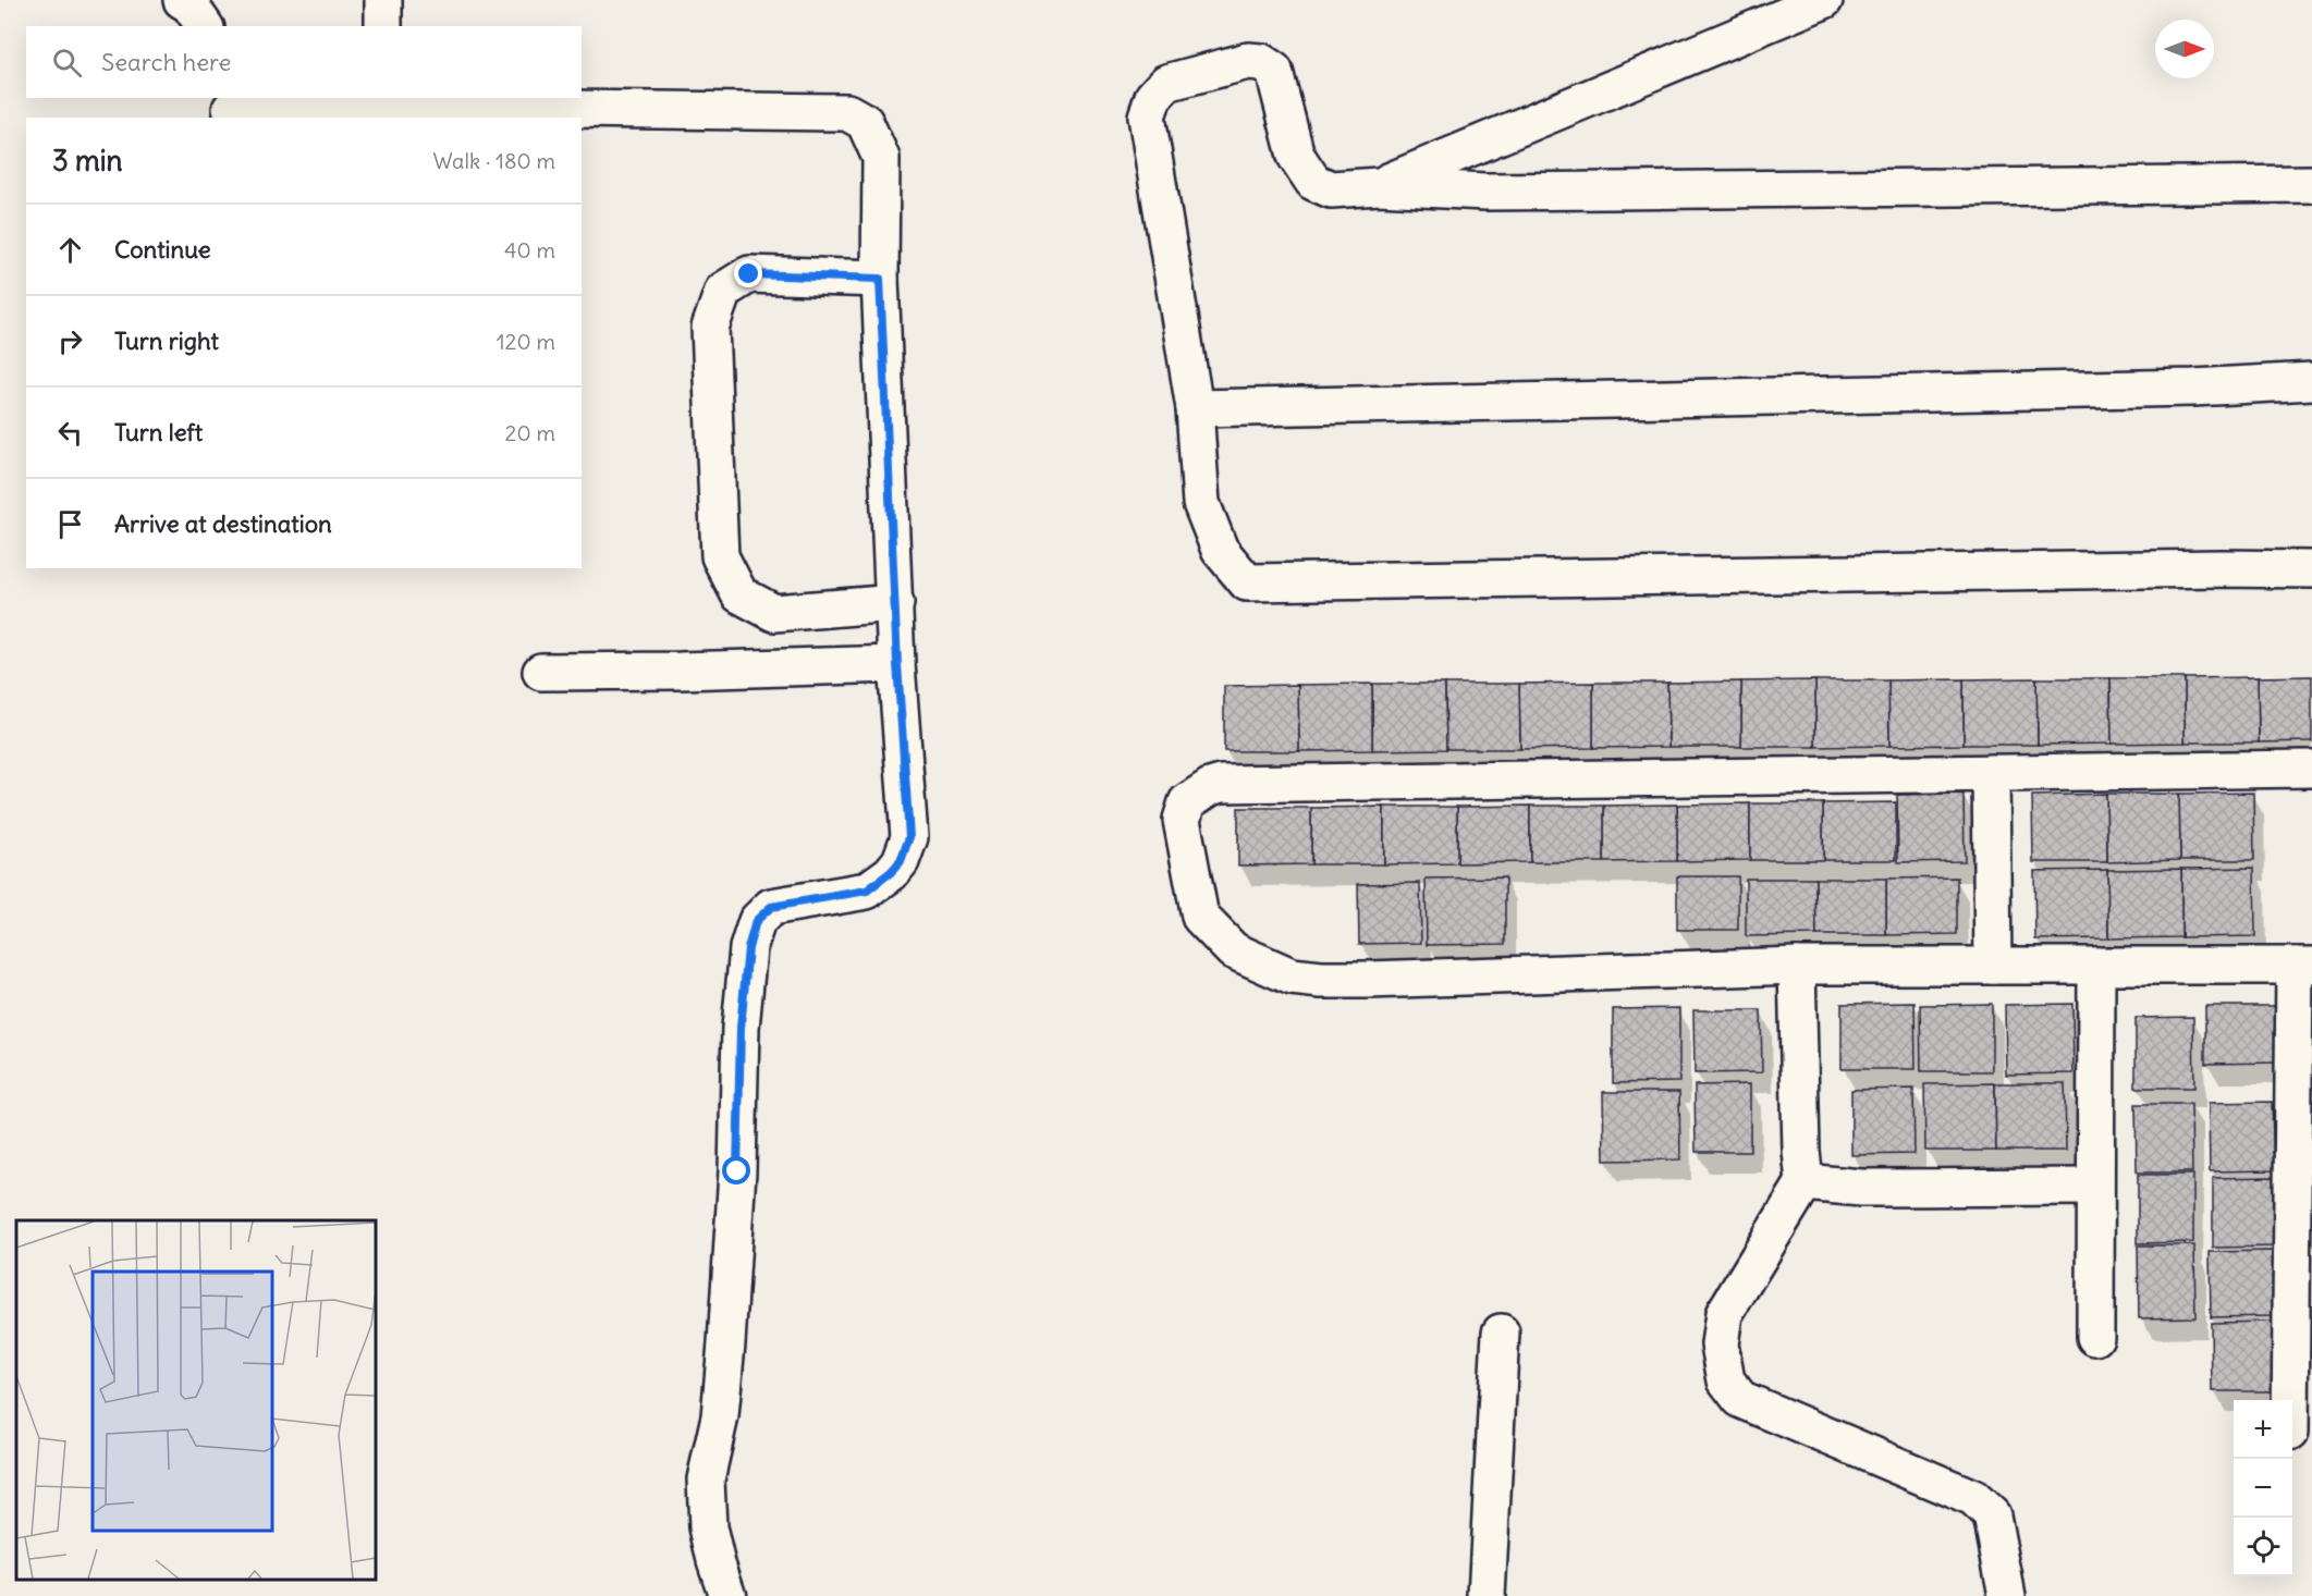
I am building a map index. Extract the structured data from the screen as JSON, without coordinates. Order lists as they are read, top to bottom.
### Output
{
  "north": "right",
  "page": {
    "search": "Search here",
    "heading": ["3 min", "Walk · 180 m"],
    "list": [
      ["Continue", "40 m"],
      ["Turn right", "120 m"],
      ["Turn left", "20 m"],
      "Arrive at destination"
    ],
    "map_buttons": ["+", "−"]
  }
}
